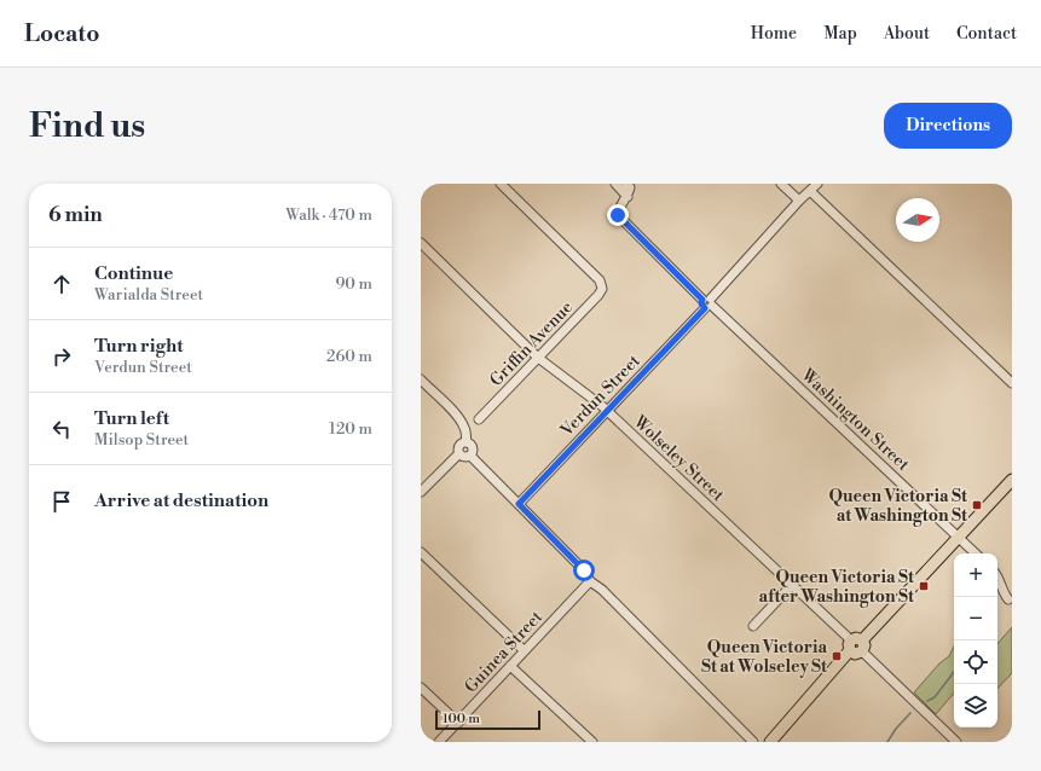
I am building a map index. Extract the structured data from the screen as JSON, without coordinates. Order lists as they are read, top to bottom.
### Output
{
  "streets": {
    "street": [
      "Griffin Avenue",
      "Verdun Street",
      "Washington Street",
      "Wolseley Street",
      "Guinea Street"
    ]
  },
  "crossings": [
    ["Griffin Avenue", "Wolseley Street"],
    ["Verdun Street", "Washington Street"],
    ["Verdun Street", "Wolseley Street"]
  ],
  "places": {
    "transit": ["Queen Victoria St at Washington St", "Queen Victoria St after Washington St", "Queen Victoria St at Wolseley St"]
  },
  "scale_bar": "100 m",
  "north": "right",
  "page": {
    "header": "Locato",
    "nav": [
      "Home",
      "Map",
      "About",
      "Contact"
    ],
    "buttons": "Directions",
    "title": "Find us",
    "heading": ["6 min", "Walk · 470 m"],
    "list": [
      ["Continue", "Warialda Street", "90 m"],
      ["Turn right", "Verdun Street", "260 m"],
      ["Turn left", "Milsop Street", "120 m"],
      "Arrive at destination"
    ],
    "map_buttons": ["+", "−"],
    "scale": "100 m"
  }
}
